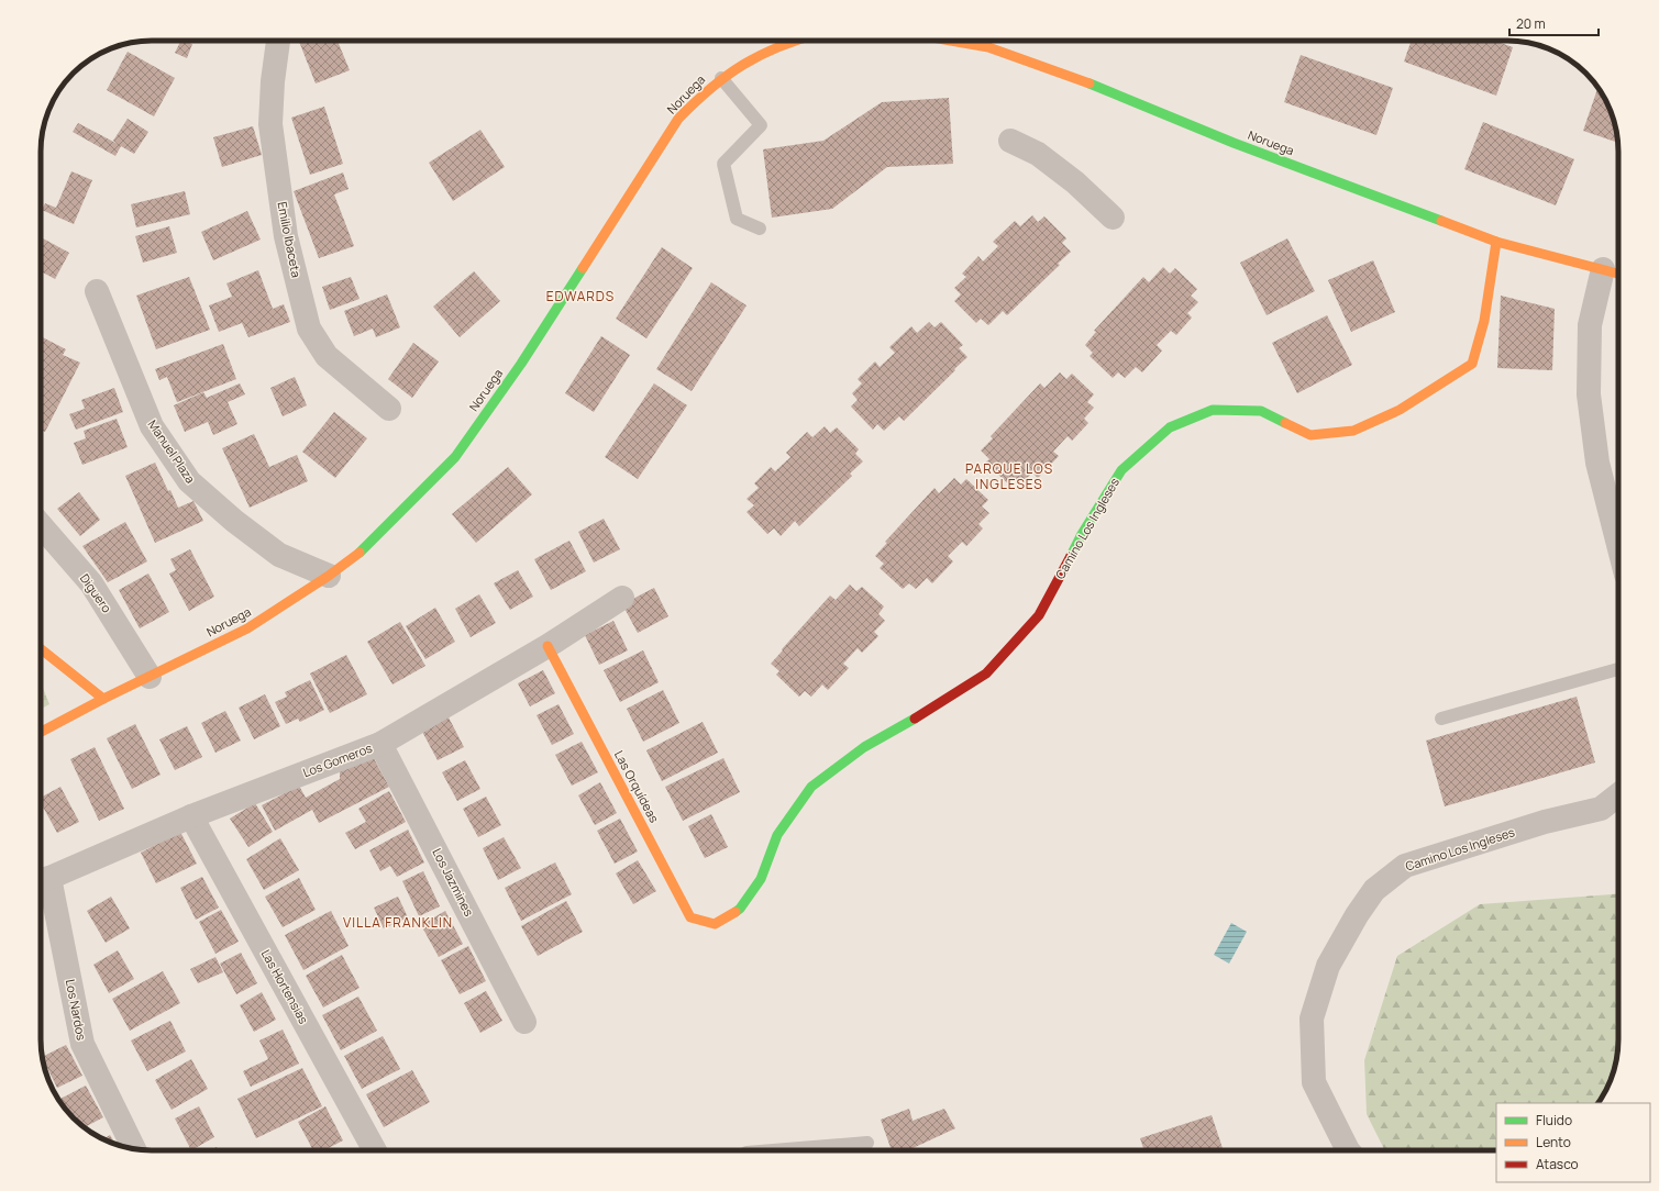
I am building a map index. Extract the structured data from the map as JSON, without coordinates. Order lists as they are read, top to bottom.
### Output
{
  "streets": {
    "main road": ["Noruega", "Camino Los Ingleses", "Las Orquídeas"],
    "street": [
      "Emilio Ibaceta",
      "Manuel Plaza",
      "Diguero",
      "Los Gomeros",
      "Los Jazmines",
      "Las Hortensias",
      "Los Nardos"
    ]
  },
  "crossings": [
    ["Noruega", "Manuel Plaza"],
    ["Noruega", "Camino Los Ingleses"],
    ["Noruega", "Diguero"],
    ["Camino Los Ingleses", "Las Orquídeas"],
    ["Los Gomeros", "Las Orquídeas"],
    ["Los Gomeros", "Los Jazmines"],
    ["Los Gomeros", "Las Hortensias"],
    ["Los Gomeros", "Los Nardos"]
  ],
  "districts": ["EDWARDS", "PARQUE LOS INGLESES", "VILLA FRANKLIN"],
  "legend": ["Fluido", "Lento", "Atasco"],
  "scale_bar": "20 m"
}
